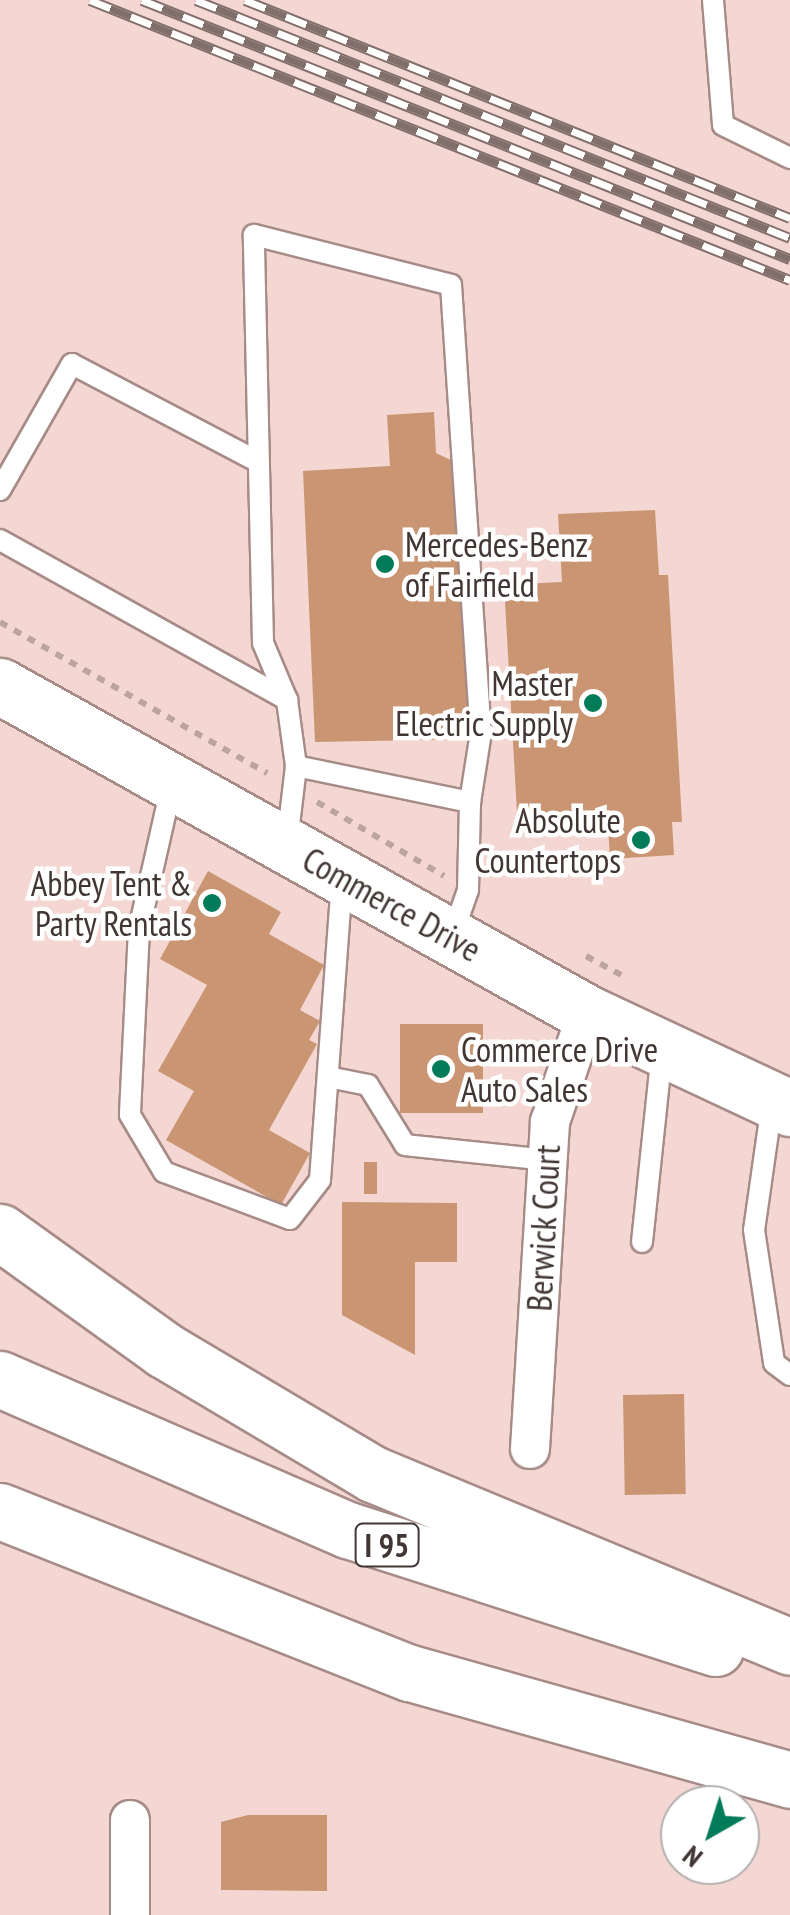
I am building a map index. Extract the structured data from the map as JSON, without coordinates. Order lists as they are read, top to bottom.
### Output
{
  "streets": {
    "main road": ["Commerce Drive", "I 95"],
    "street": ["Berwick Court"]
  },
  "crossings": [
    ["Commerce Drive", "Berwick Court"]
  ],
  "places": [
    "Mercedes-Benz of Fairfield",
    "Master Electric Supply",
    "Absolute Countertops",
    "Abbey Tent & Party Rentals",
    "Commerce Drive Auto Sales"
  ],
  "north": "bottom left"
}
